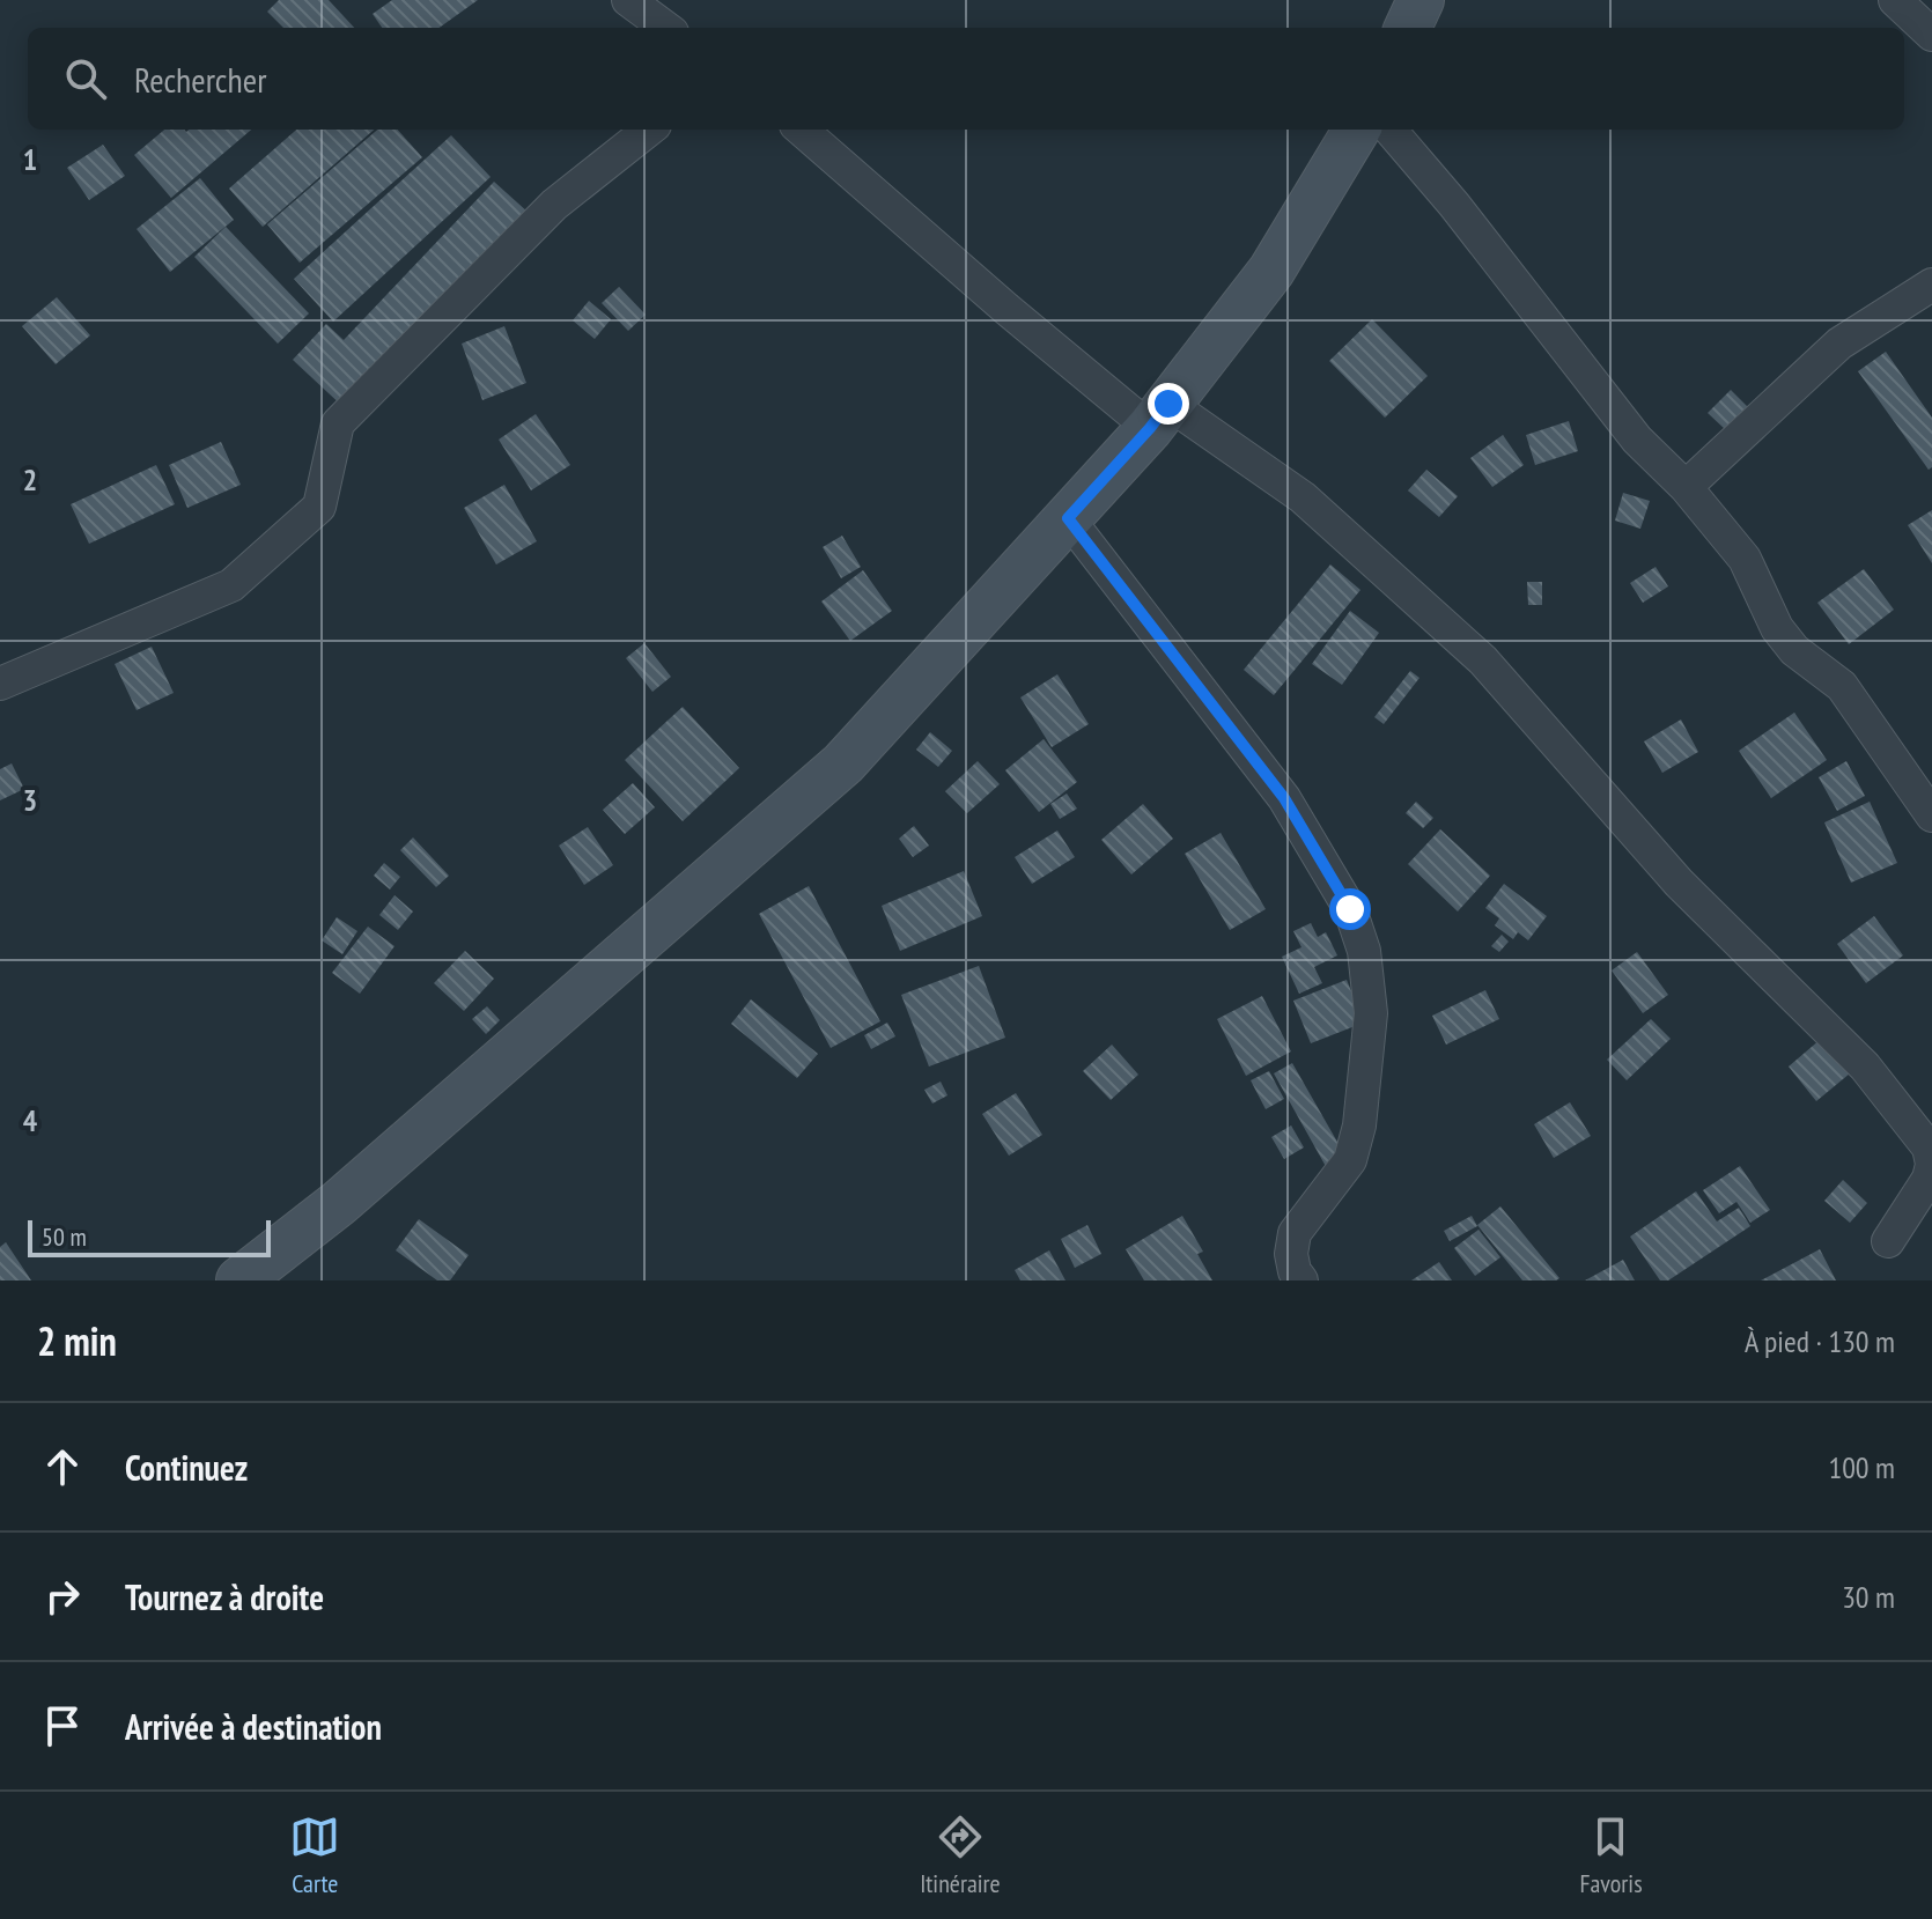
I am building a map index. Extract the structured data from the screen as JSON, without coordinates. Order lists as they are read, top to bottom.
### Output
{
  "scale_bar": "50 m",
  "page": {
    "search": "Rechercher",
    "scale": "50 m",
    "heading": ["2 min", "À pied · 130 m"],
    "list": [
      ["Continuez", "100 m"],
      ["Tournez à droite", "30 m"],
      "Arrivée à destination"
    ],
    "nav": ["Carte", "Itinéraire", "Favoris"]
  },
  "grid": {
    "rows": [
      "1",
      "2",
      "3",
      "4"
    ]
  }
}
